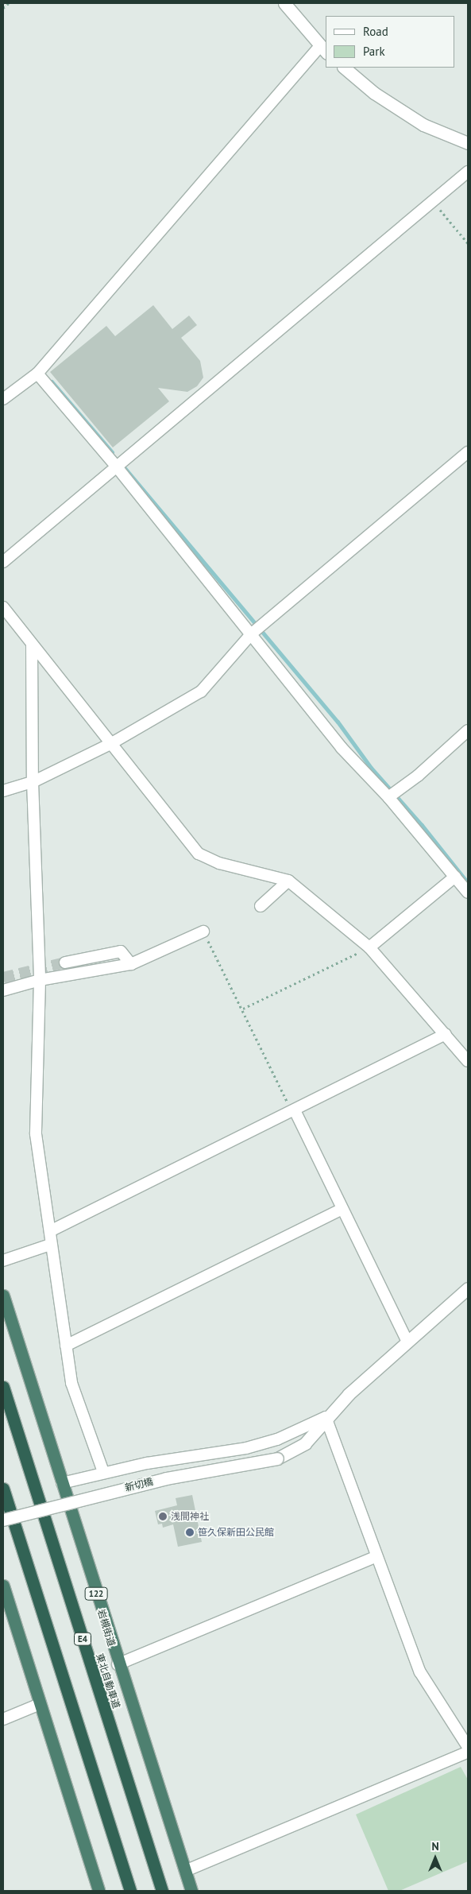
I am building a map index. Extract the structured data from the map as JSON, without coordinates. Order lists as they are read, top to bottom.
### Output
{
  "streets": {
    "highway": [
      "122",
      "岩槻街道",
      "E4",
      "東北自動車道"
    ],
    "street": ["新切橋"]
  },
  "places": ["浅間神社", "笹久保新田公民館"],
  "legend": ["Road", "Park"],
  "north": "top"
}
